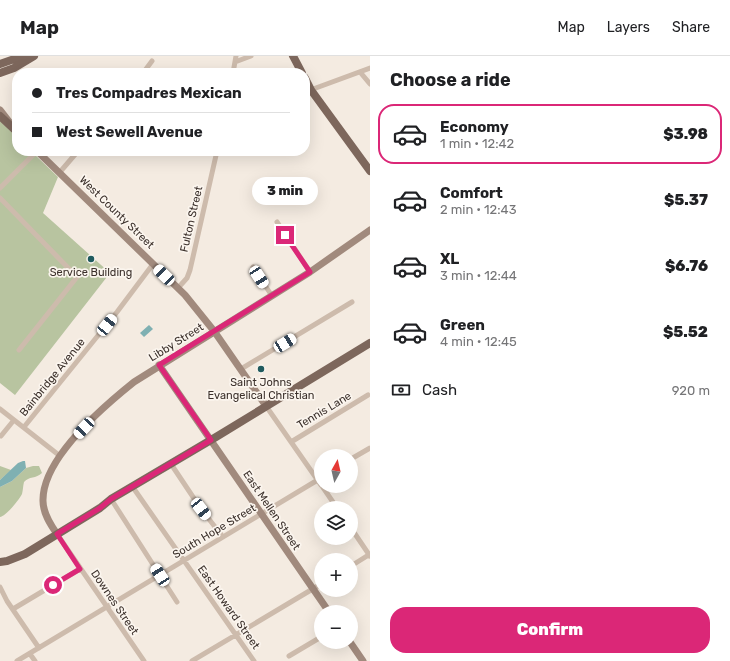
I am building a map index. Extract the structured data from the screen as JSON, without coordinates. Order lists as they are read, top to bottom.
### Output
{
  "streets": {
    "main road": ["West County Street", "Libby Street", "East Mellen Street"],
    "street": [
      "Fulton Street",
      "Bainbridge Avenue",
      "Tennis Lane",
      "South Hope Street",
      "Downes Street",
      "East Howard Street"
    ]
  },
  "crossings": [
    ["West County Street", "Fulton Street"],
    ["West County Street", "Libby Street"],
    ["West County Street", "Bainbridge Avenue"],
    ["Libby Street", "East Mellen Street"],
    ["Libby Street", "Downes Street"],
    ["East Mellen Street", "South Hope Street"],
    ["South Hope Street", "Downes Street"],
    ["South Hope Street", "East Howard Street"]
  ],
  "places": ["Service Building", "Saint Johns Evangelical Christian"],
  "north": "top",
  "page": {
    "header": "Map",
    "nav": ["Map", "Layers", "Share"],
    "heading": "Choose a ride",
    "banner": ["Tres Compadres Mexican", "West Sewell Avenue"],
    "list": [
      {
        "name": "Economy",
        "note": "1 min · 12:42",
        "value": "$3.98"
      },
      {
        "name": "Comfort",
        "note": "2 min · 12:43",
        "value": "$5.37"
      },
      {
        "name": "XL",
        "note": "3 min · 12:44",
        "value": "$6.76"
      },
      {
        "name": "Green",
        "note": "4 min · 12:45",
        "value": "$5.52"
      }
    ],
    "bubble": "3 min",
    "pay": ["Cash", "920 m"],
    "map_buttons": ["+", "−"],
    "buttons": "Confirm"
  }
}
